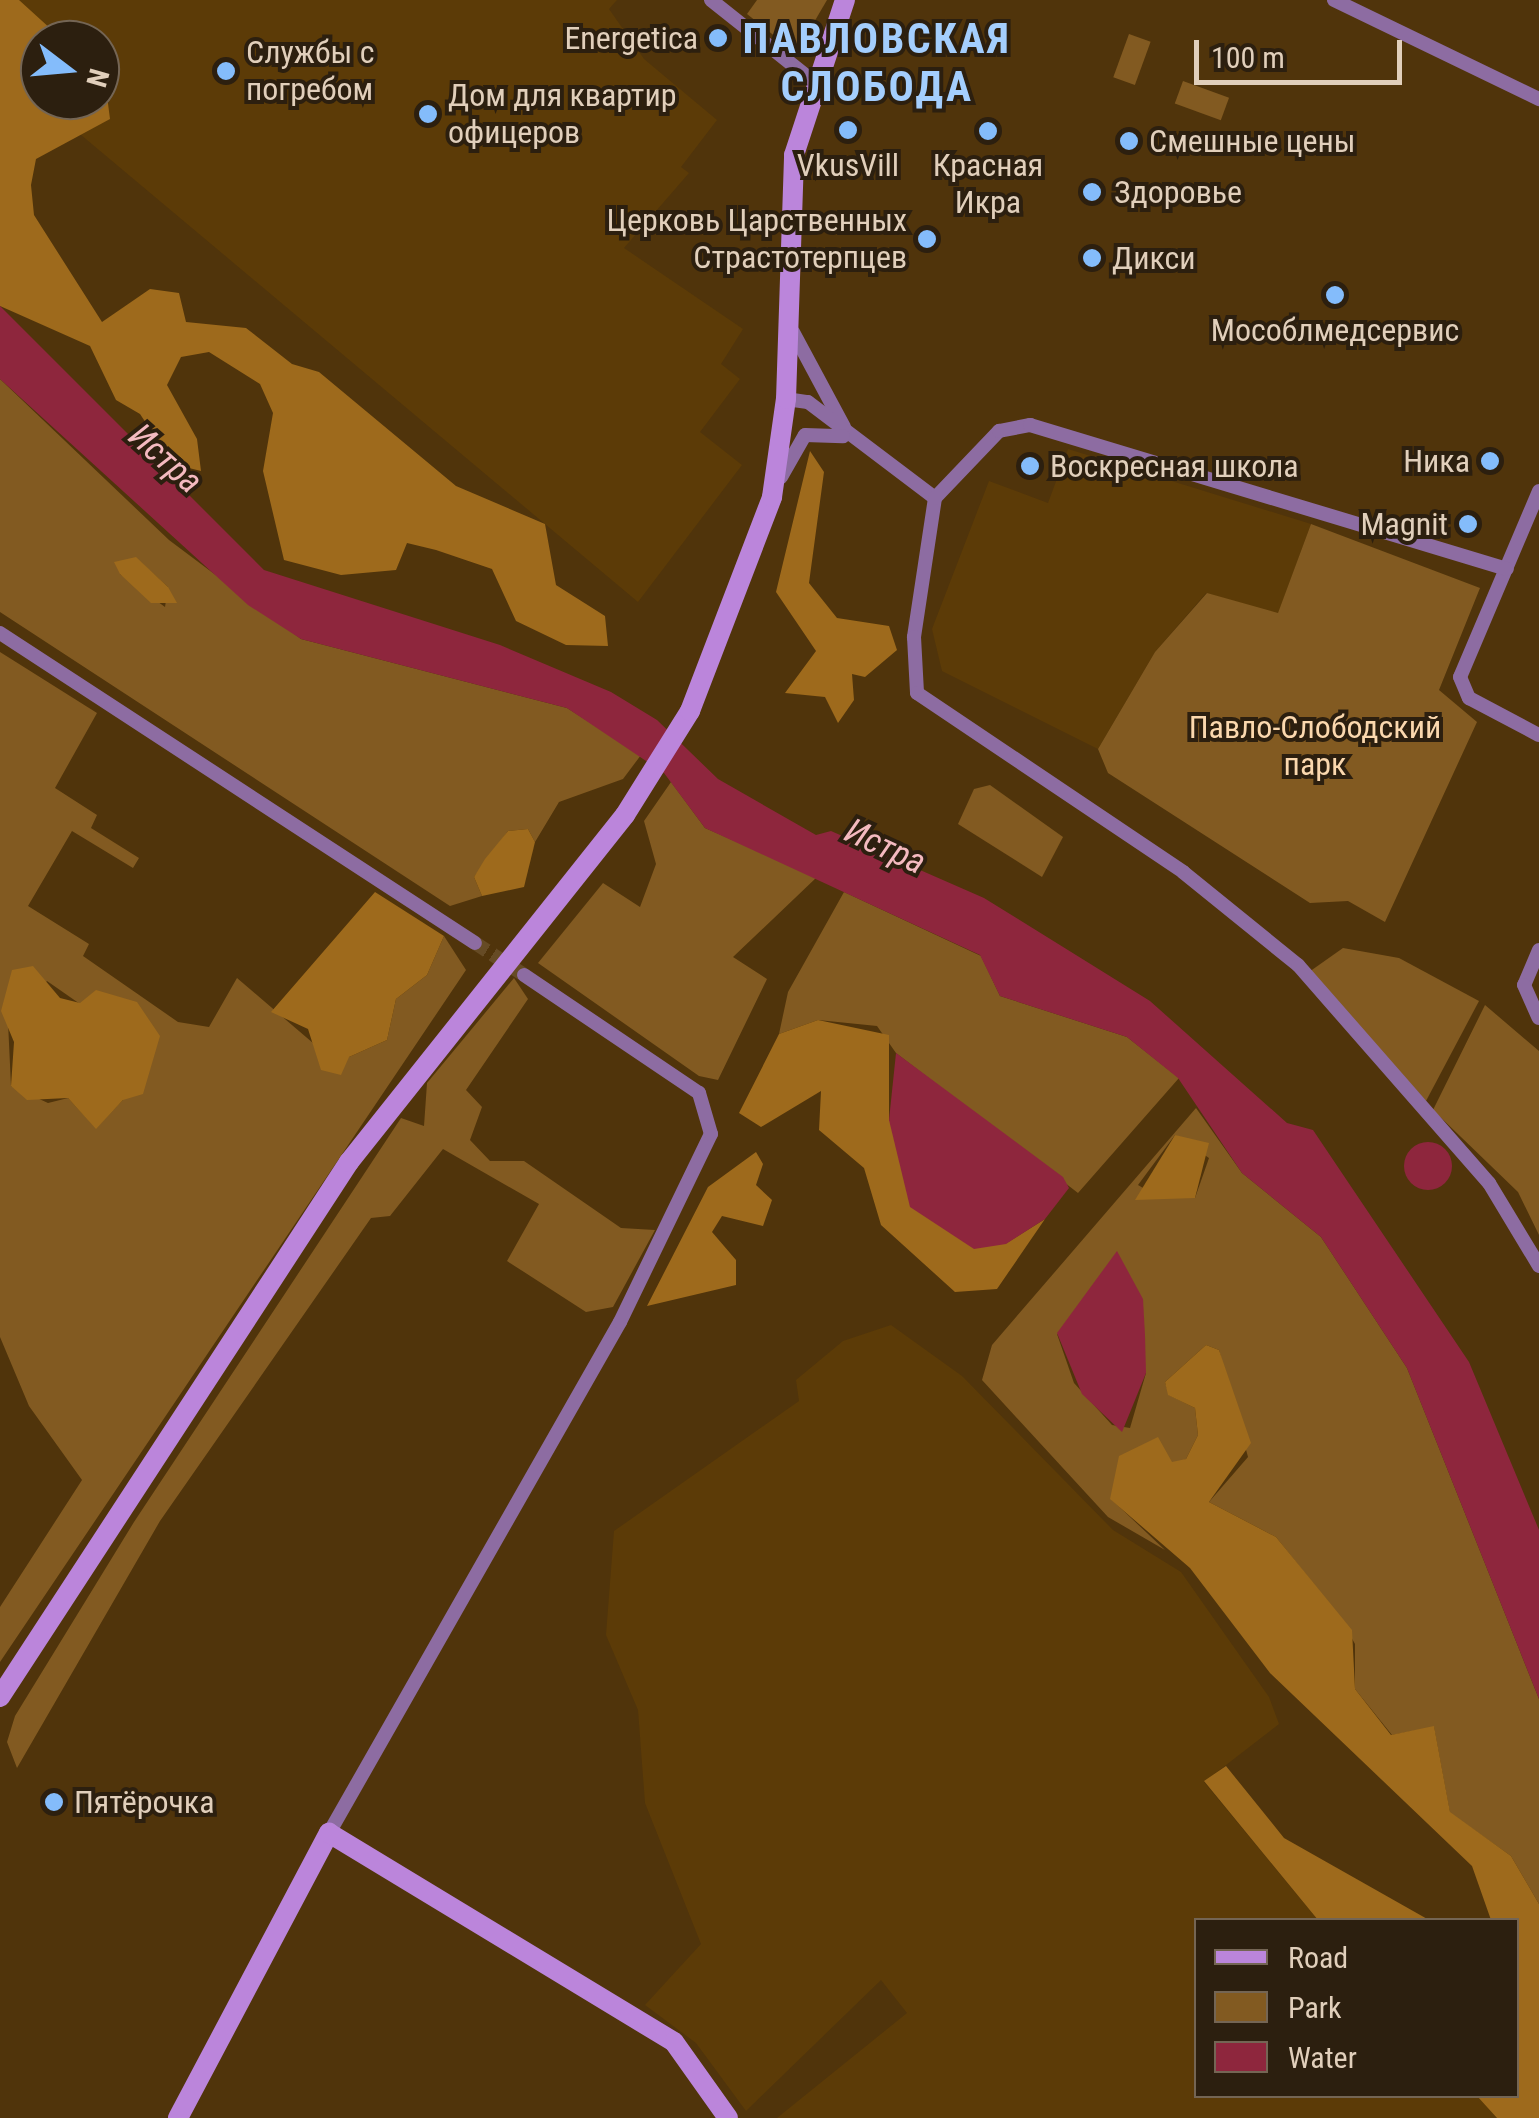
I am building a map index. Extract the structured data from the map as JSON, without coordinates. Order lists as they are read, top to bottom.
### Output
{
  "districts": ["ПАВЛОВСКАЯ СЛОБОДА"],
  "water": ["Истра"],
  "parks": ["Павло-Слободский парк"],
  "places": [
    "Energetica",
    "Службы с погребом",
    "Дом для квартир офицеров",
    "VkusVill",
    "Красная Икра",
    "Смешные цены",
    "Здоровье",
    "Церковь Царственных Страстотерпцев",
    "Дикси",
    "Мособлмедсервис",
    "Ника",
    "Воскресная школа",
    "Magnit",
    "Пятёрочка"
  ],
  "legend": ["Road", "Park", "Water"],
  "scale_bar": "100 m",
  "north": "right"
}
